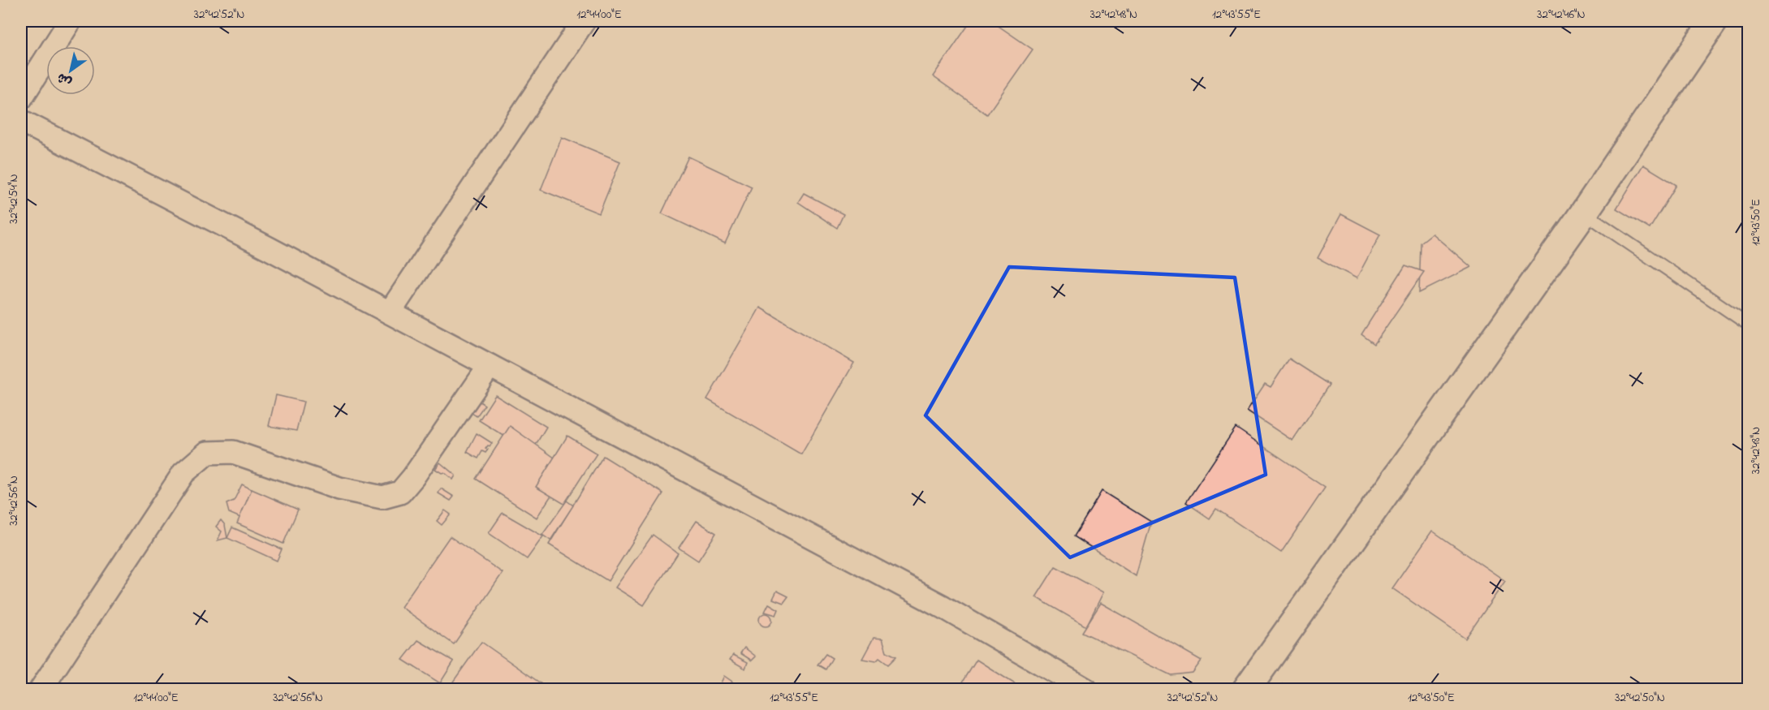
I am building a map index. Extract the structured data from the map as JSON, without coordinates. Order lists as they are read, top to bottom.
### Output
{
  "north": "bottom left",
  "coordinates": [
    "32°42'52\"N",
    "12°44'00\"E",
    "32°42'48\"N",
    "12°43'55\"E",
    "32°42'46\"N",
    "32°42'54\"N",
    "12°43'50\"E",
    "32°42'56\"N",
    "32°42'50\"N"
  ]
}
